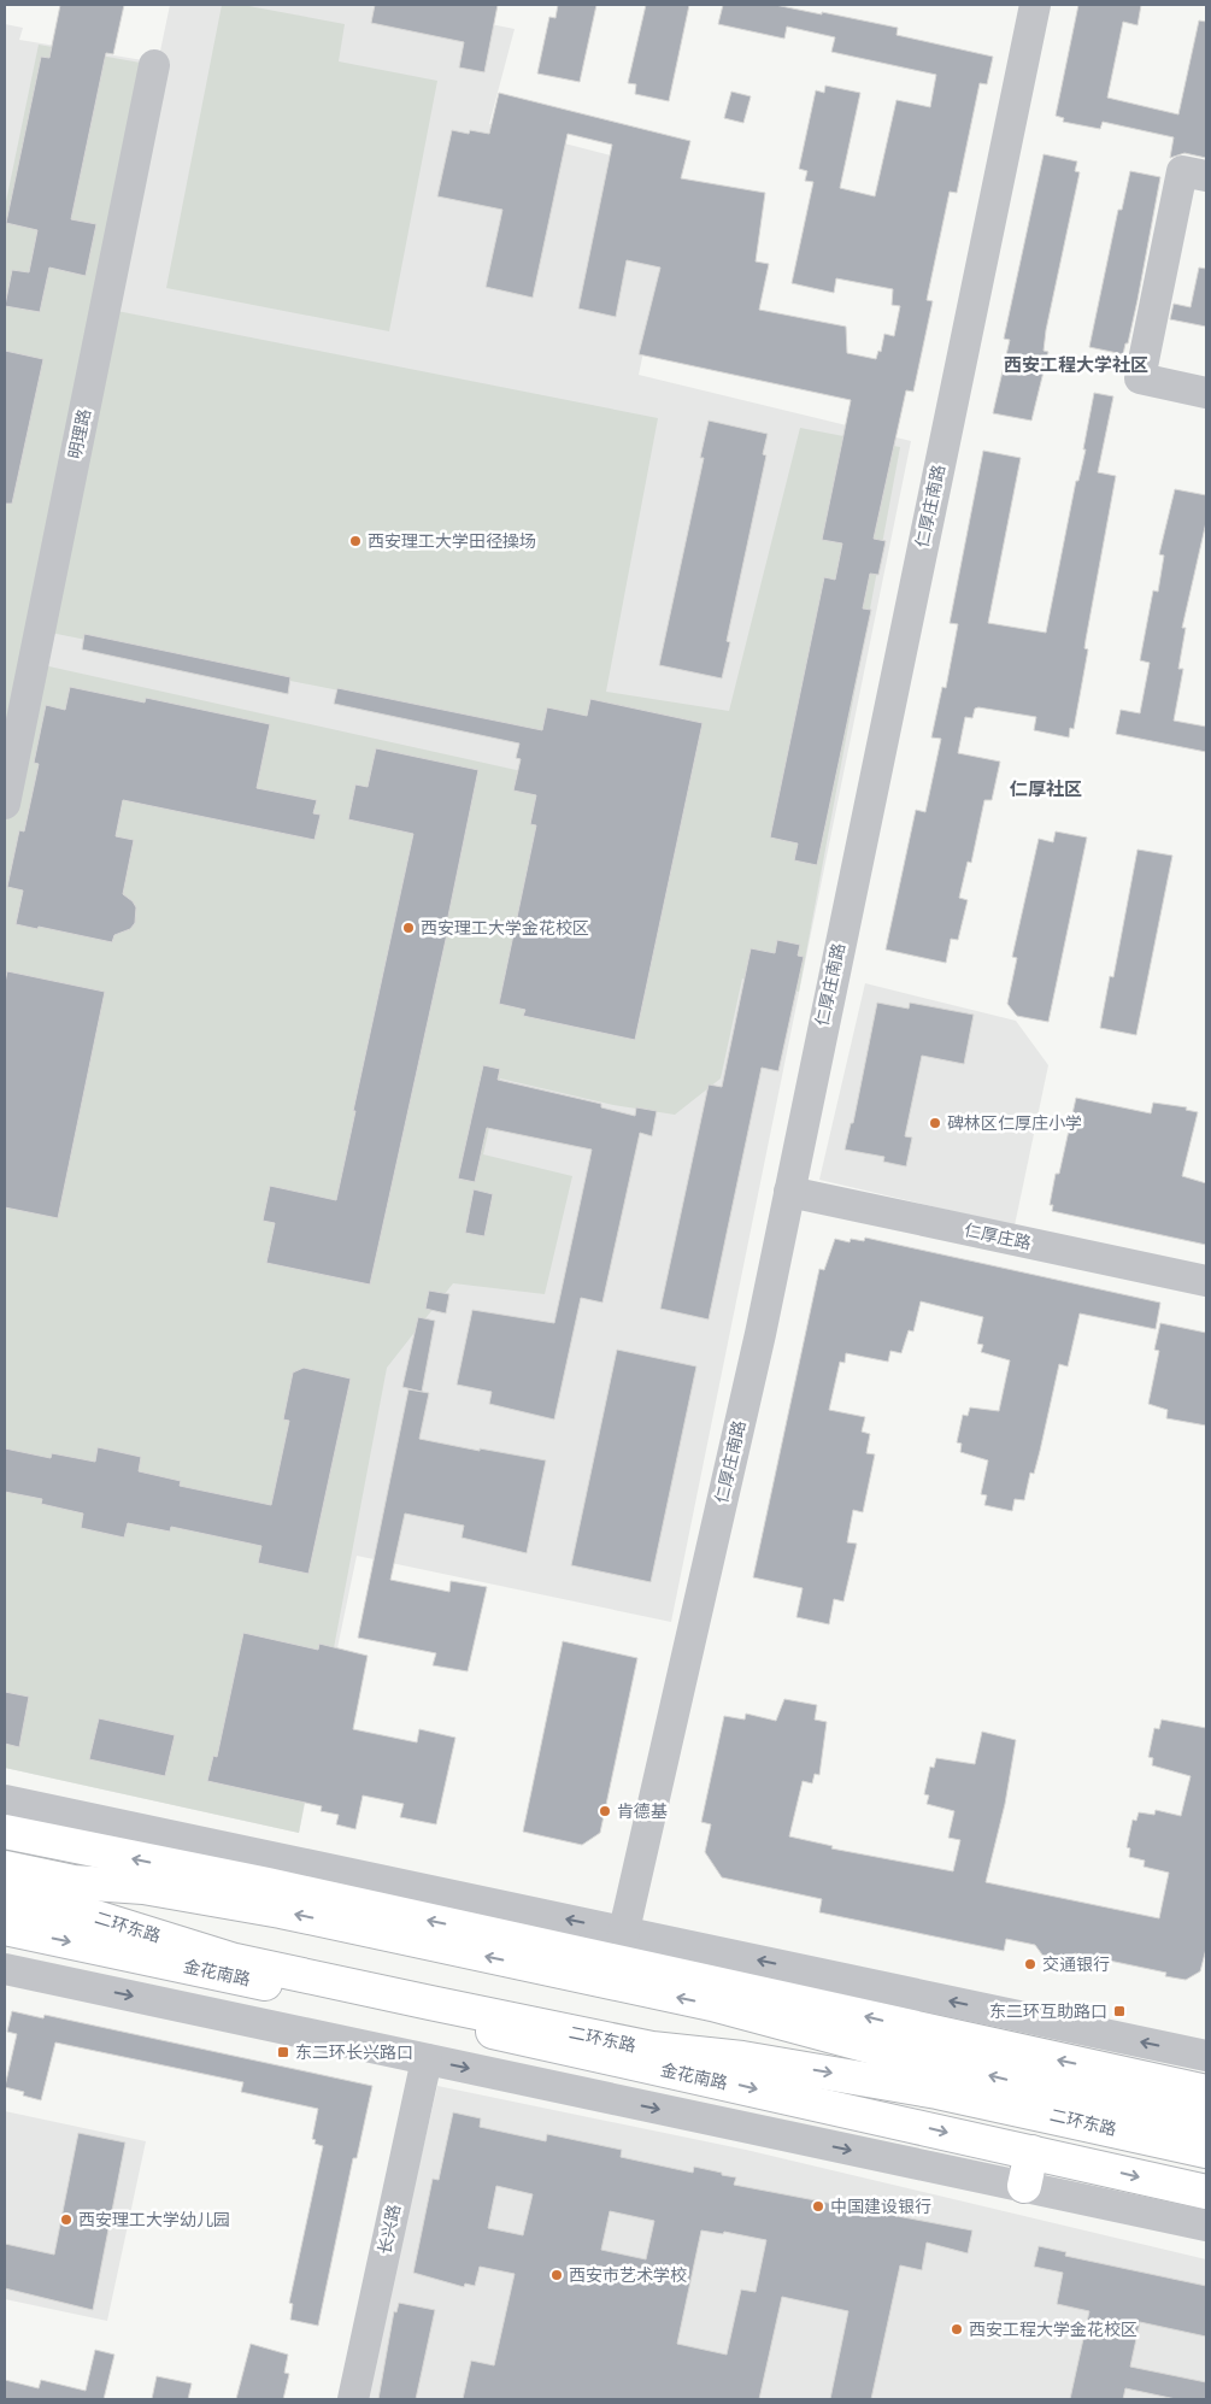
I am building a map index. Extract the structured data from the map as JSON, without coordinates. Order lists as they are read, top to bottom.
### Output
{
  "streets": {
    "main road": ["二环东路", "金花南路"],
    "street": [
      "明理路",
      "仁厚庄南路",
      "仁厚庄路",
      "长兴路"
    ]
  },
  "crossings": [
    ["仁厚庄南路", "仁厚庄路"]
  ],
  "districts": ["西安工程大学社区", "仁厚社区"],
  "places": {
    "other": [
      "西安理工大学田径操场",
      "西安理工大学金花校区",
      "碑林区仁厚庄小学",
      "肯德基",
      "交通银行",
      "中国建设银行",
      "西安理工大学幼儿园",
      "西安市艺术学校",
      "西安工程大学金花校区"
    ],
    "transit": ["东二环互助路口", "东二环长兴路口"]
  }
}
